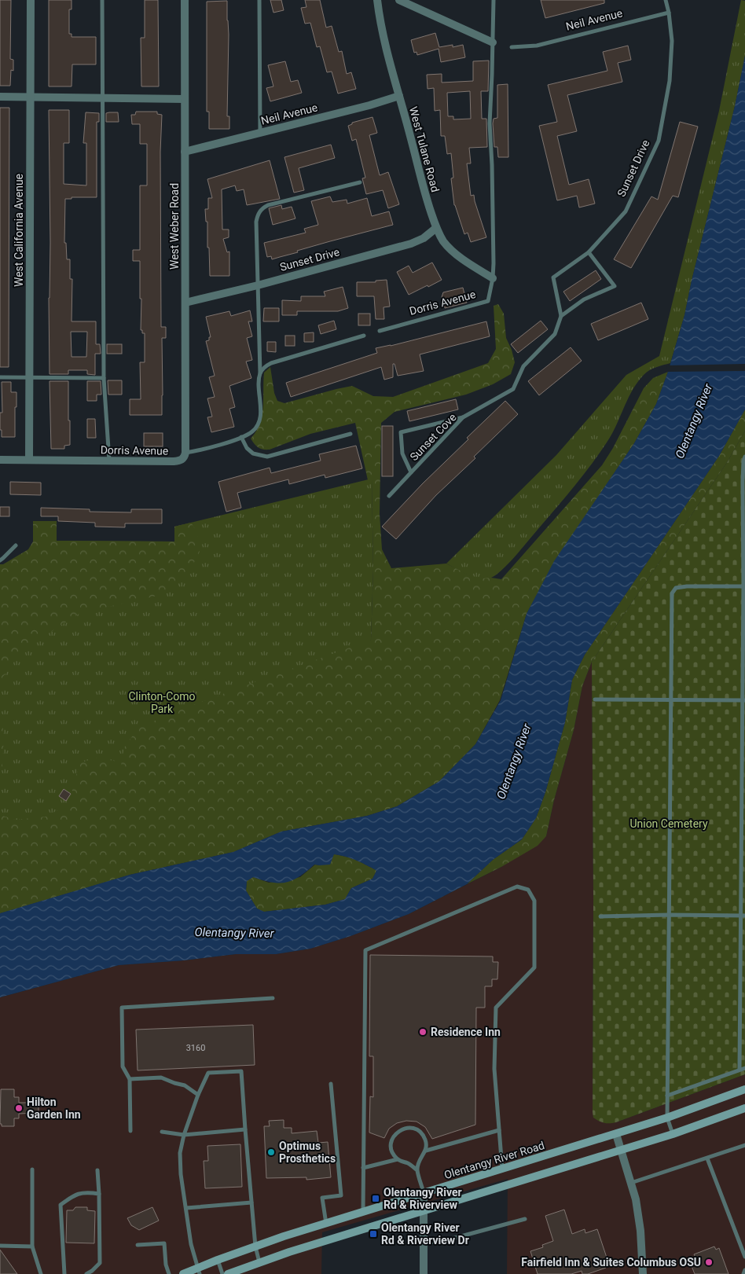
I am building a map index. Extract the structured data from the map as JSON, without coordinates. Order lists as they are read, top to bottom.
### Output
{
  "streets": {
    "main road": ["Olentangy River Road"],
    "street": [
      "Neil Avenue",
      "West Tulane Road",
      "Sunset Drive",
      "West Weber Road",
      "West California Avenue",
      "Dorris Avenue"
    ],
    "lane": ["Sunset Cove"]
  },
  "crossings": [
    ["Neil Avenue", "West Tulane Road"],
    ["Neil Avenue", "Sunset Drive"],
    ["Neil Avenue", "West Weber Road"],
    ["West Tulane Road", "Sunset Drive"],
    ["West Tulane Road", "Dorris Avenue"],
    ["Sunset Drive", "West Weber Road"],
    ["Sunset Drive", "Sunset Cove"],
    ["West Weber Road", "Dorris Avenue"],
    ["West California Avenue", "Dorris Avenue"]
  ],
  "water": ["Olentangy River"],
  "parks": ["Clinton-Como Park", "Union Cemetery"],
  "places": {
    "other": [
      "Residence Inn",
      "Hilton Garden Inn",
      "Optimus Prosthetics",
      "Fairfield Inn & Suites Columbus OSU"
    ],
    "transit": ["Olentangy River Rd & Riverview", "Olentangy River Rd & Riverview Dr"]
  },
  "house_numbers": ["3160"]
}
